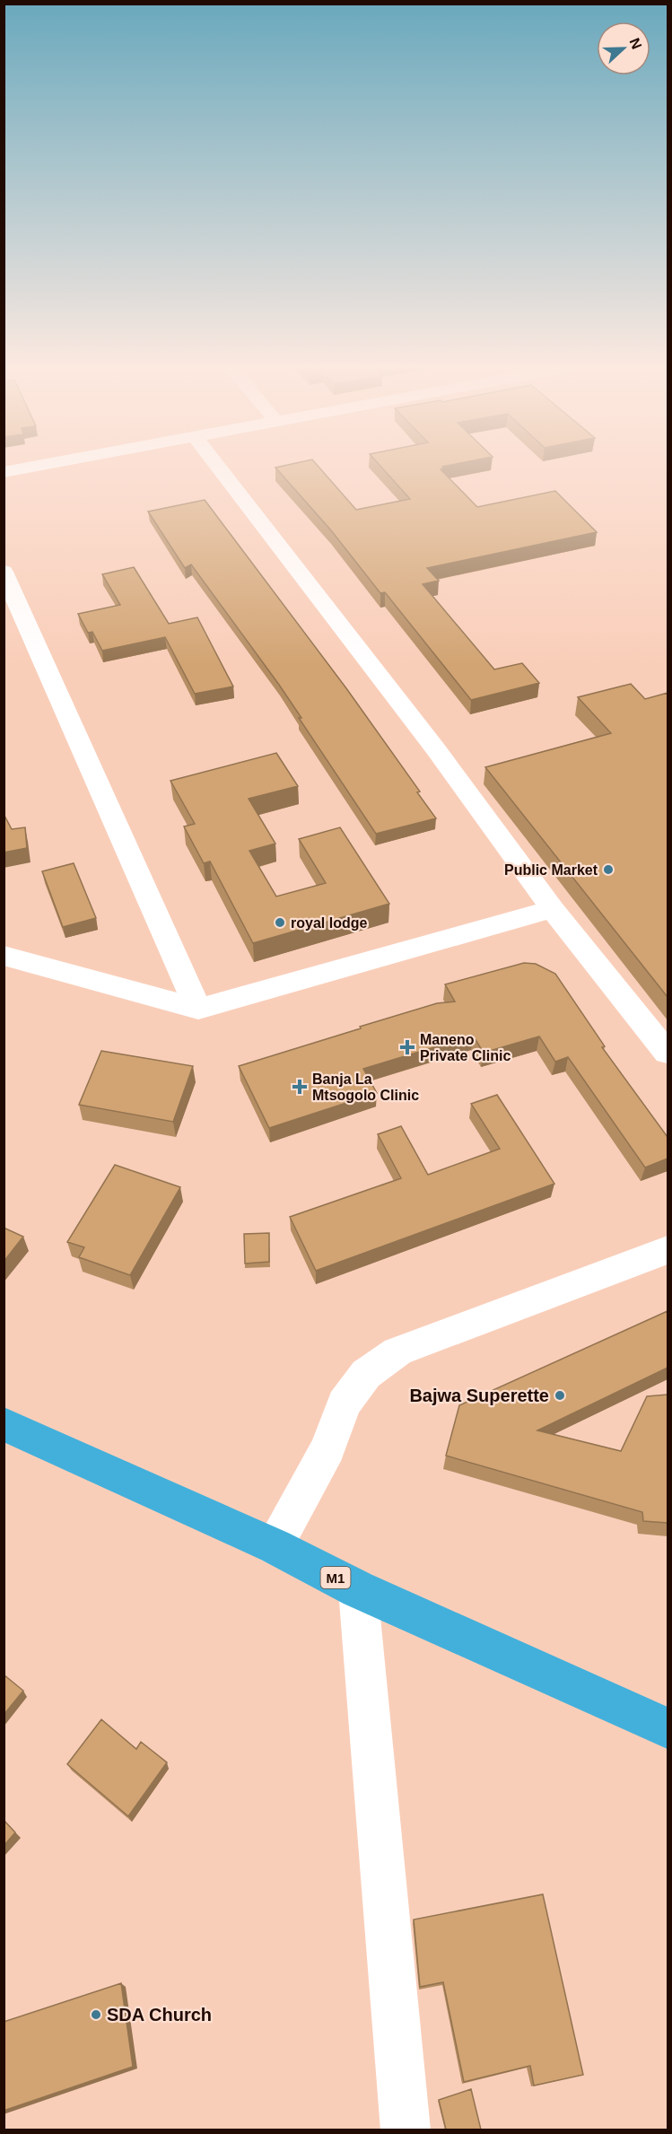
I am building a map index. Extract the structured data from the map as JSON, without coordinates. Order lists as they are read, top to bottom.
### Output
{
  "streets": {
    "highway": ["M1"]
  },
  "places": {
    "other": [
      "Public Market",
      "royal lodge",
      "Bajwa Superette",
      "SDA Church"
    ],
    "health": ["Maneno Private Clinic", "Banja La Mtsogolo Clinic"]
  },
  "north": "right"
}
